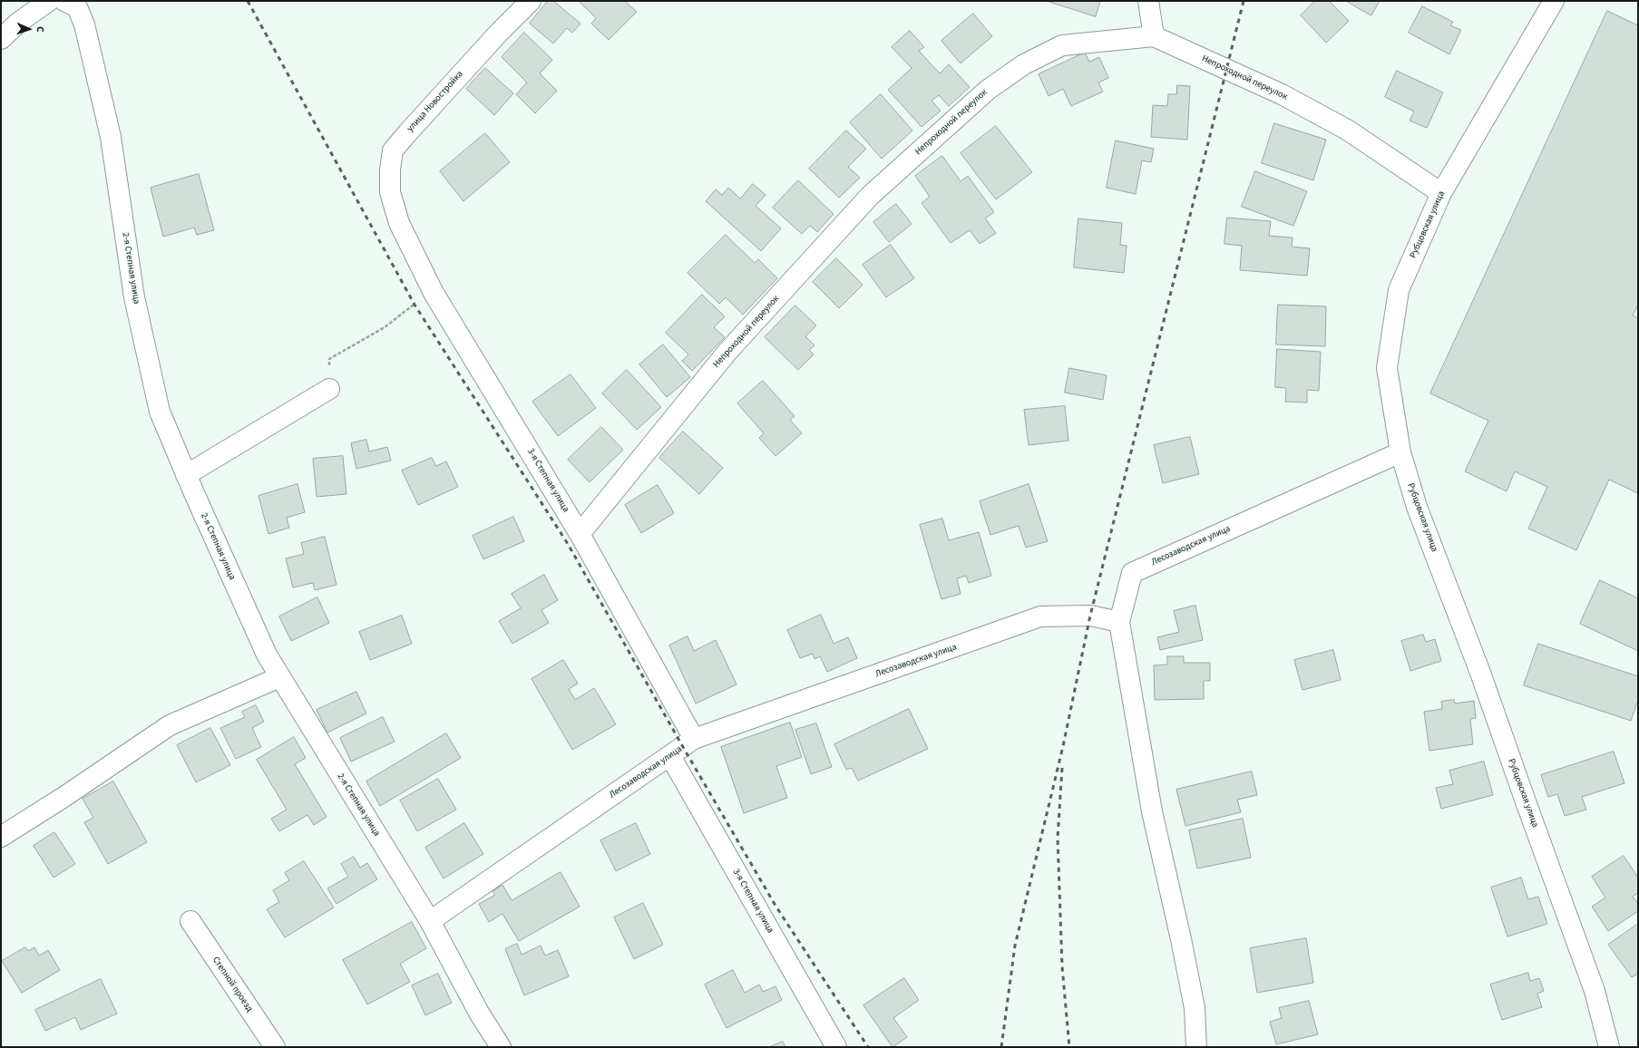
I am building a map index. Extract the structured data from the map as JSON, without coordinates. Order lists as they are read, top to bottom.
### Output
{
  "streets": {
    "street": [
      "Непроходной переулок",
      "улица Новостройка",
      "Рубцовская улица",
      "2-я Степная улица",
      "3-я Степная улица",
      "Лесозаводская улица",
      "Степной проезд"
    ]
  },
  "crossings": [
    ["Непроходной переулок", "Рубцовская улица"],
    ["Непроходной переулок", "3-я Степная улица"],
    ["улица Новостройка", "3-я Степная улица"],
    ["Рубцовская улица", "Лесозаводская улица"],
    ["2-я Степная улица", "Лесозаводская улица"],
    ["3-я Степная улица", "Лесозаводская улица"]
  ],
  "north": "right"
}
